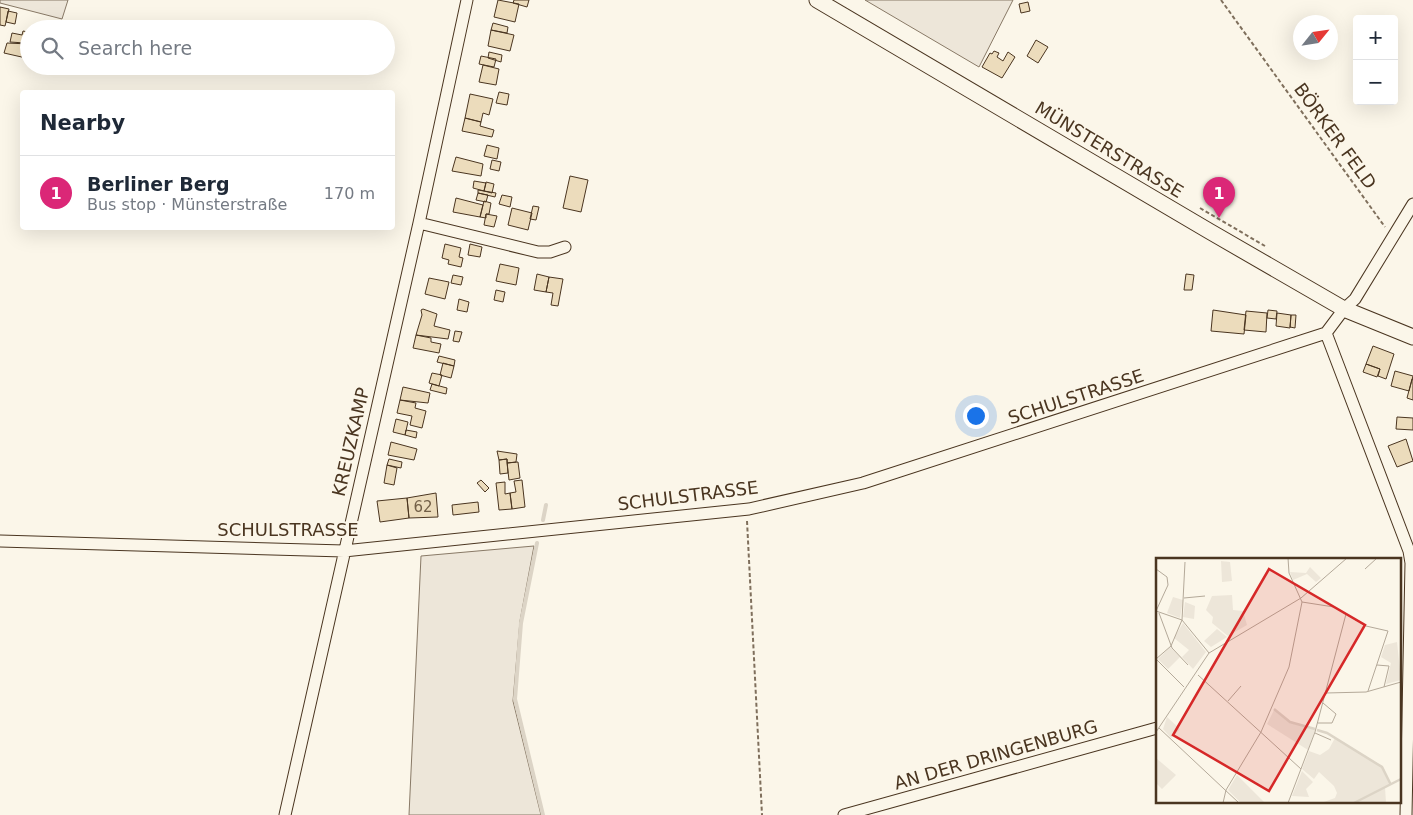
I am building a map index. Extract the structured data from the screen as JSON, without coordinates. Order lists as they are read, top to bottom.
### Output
{
  "streets": {
    "main road": ["MÜNSTERSTRASSE"],
    "street": ["SCHULSTRASSE", "KREUZKAMP", "AN DER DRINGENBURG"],
    "path": ["BÖRKER FELD"]
  },
  "crossings": [
    ["SCHULSTRASSE", "KREUZKAMP"]
  ],
  "house_numbers": ["62"],
  "north": "top right",
  "page": {
    "map_buttons": ["+", "−"],
    "search": "Search here",
    "heading": "Nearby",
    "list": [
      {
        "mark": "1",
        "name": "Berliner Berg",
        "note": "Bus stop · Münsterstraße",
        "value": "170 m"
      }
    ],
    "pins": "1"
  }
}
